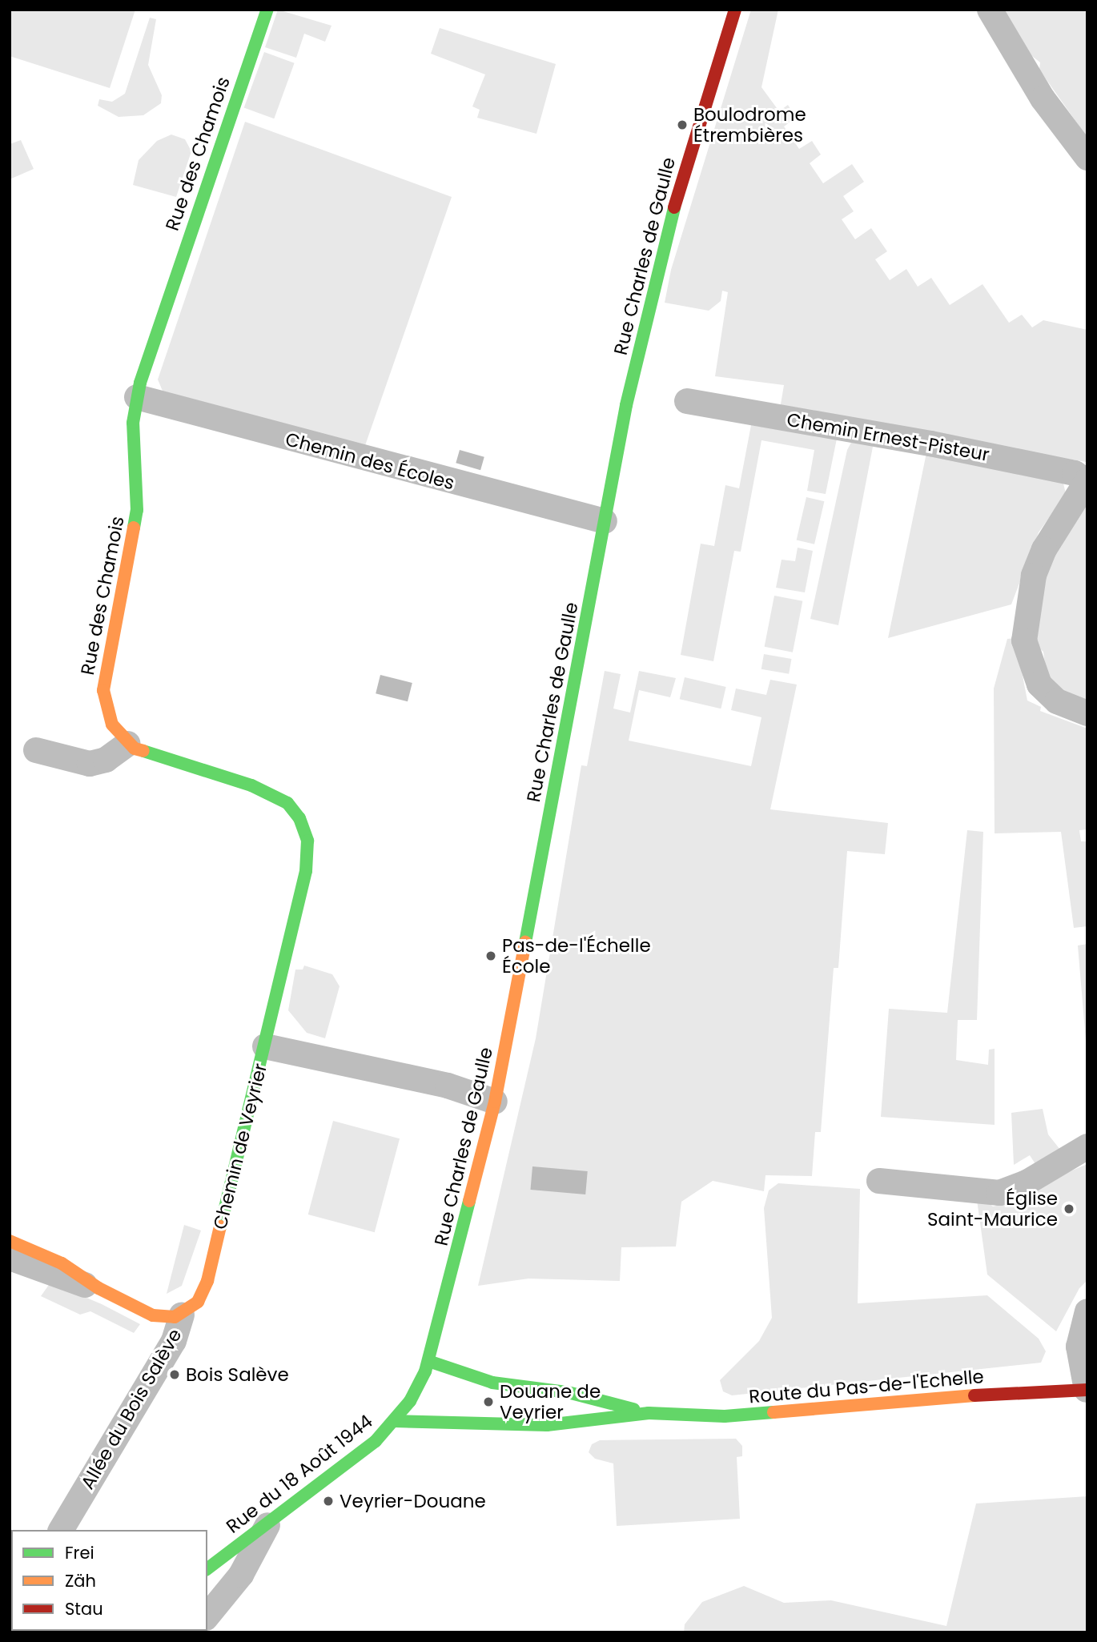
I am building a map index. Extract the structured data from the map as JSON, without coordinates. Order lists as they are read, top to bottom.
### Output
{
  "streets": {
    "main road": [
      "Rue des Chamois",
      "Rue Charles de Gaulle",
      "Chemin de Veyrier",
      "Route du Pas-de-l'Echelle",
      "Rue du 18 Août 1944"
    ],
    "street": ["Chemin Ernest-Pisteur", "Chemin des Écoles", "Allée du Bois Salève"]
  },
  "crossings": [
    ["Rue des Chamois", "Chemin des Écoles"],
    ["Rue des Chamois", "Chemin de Veyrier"],
    ["Rue Charles de Gaulle", "Chemin des Écoles"],
    ["Rue Charles de Gaulle", "Chemin de Veyrier"],
    ["Rue Charles de Gaulle", "Route du Pas-de-l'Echelle"],
    ["Rue Charles de Gaulle", "Rue du 18 Août 1944"],
    ["Chemin de Veyrier", "Allée du Bois Salève"],
    ["Route du Pas-de-l'Echelle", "Rue du 18 Août 1944"]
  ],
  "places": [
    "Boulodrome Étrembières",
    "Pas-de-l'Échelle École",
    "Église Saint-Maurice",
    "Bois Salève",
    "Douane de Veyrier",
    "Veyrier-Douane"
  ],
  "legend": ["Frei", "Zäh", "Stau"]
}
